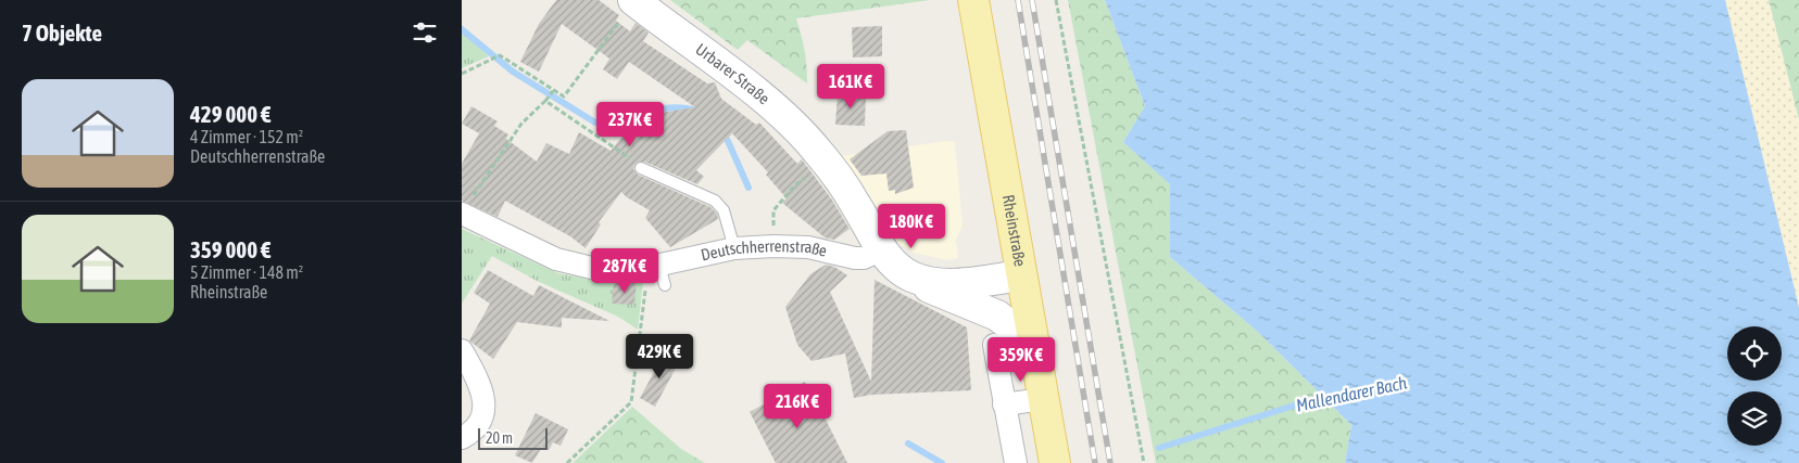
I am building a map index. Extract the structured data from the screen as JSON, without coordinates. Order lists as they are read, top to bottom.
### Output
{
  "streets": {
    "main road": ["Rheinstraße"],
    "street": ["Urbarer Straße", "Deutschherrenstraße"]
  },
  "crossings": [
    ["Urbarer Straße", "Rheinstraße"],
    ["Urbarer Straße", "Deutschherrenstraße"]
  ],
  "water": ["Mallendarer Bach"],
  "scale_bar": "20 m",
  "page": {
    "heading": "7 Objekte",
    "price": [
      "161K €",
      "237K €",
      "180K €",
      "287K €",
      "429K €",
      "359K €",
      "216K €"
    ],
    "list": [
      {
        "name": "429 000 €",
        "note": "4 Zimmer · 152 m² · Deutschherrenstraße"
      },
      {
        "name": "359 000 €",
        "note": "5 Zimmer · 148 m² · Rheinstraße"
      }
    ],
    "scale": "20 m"
  }
}
